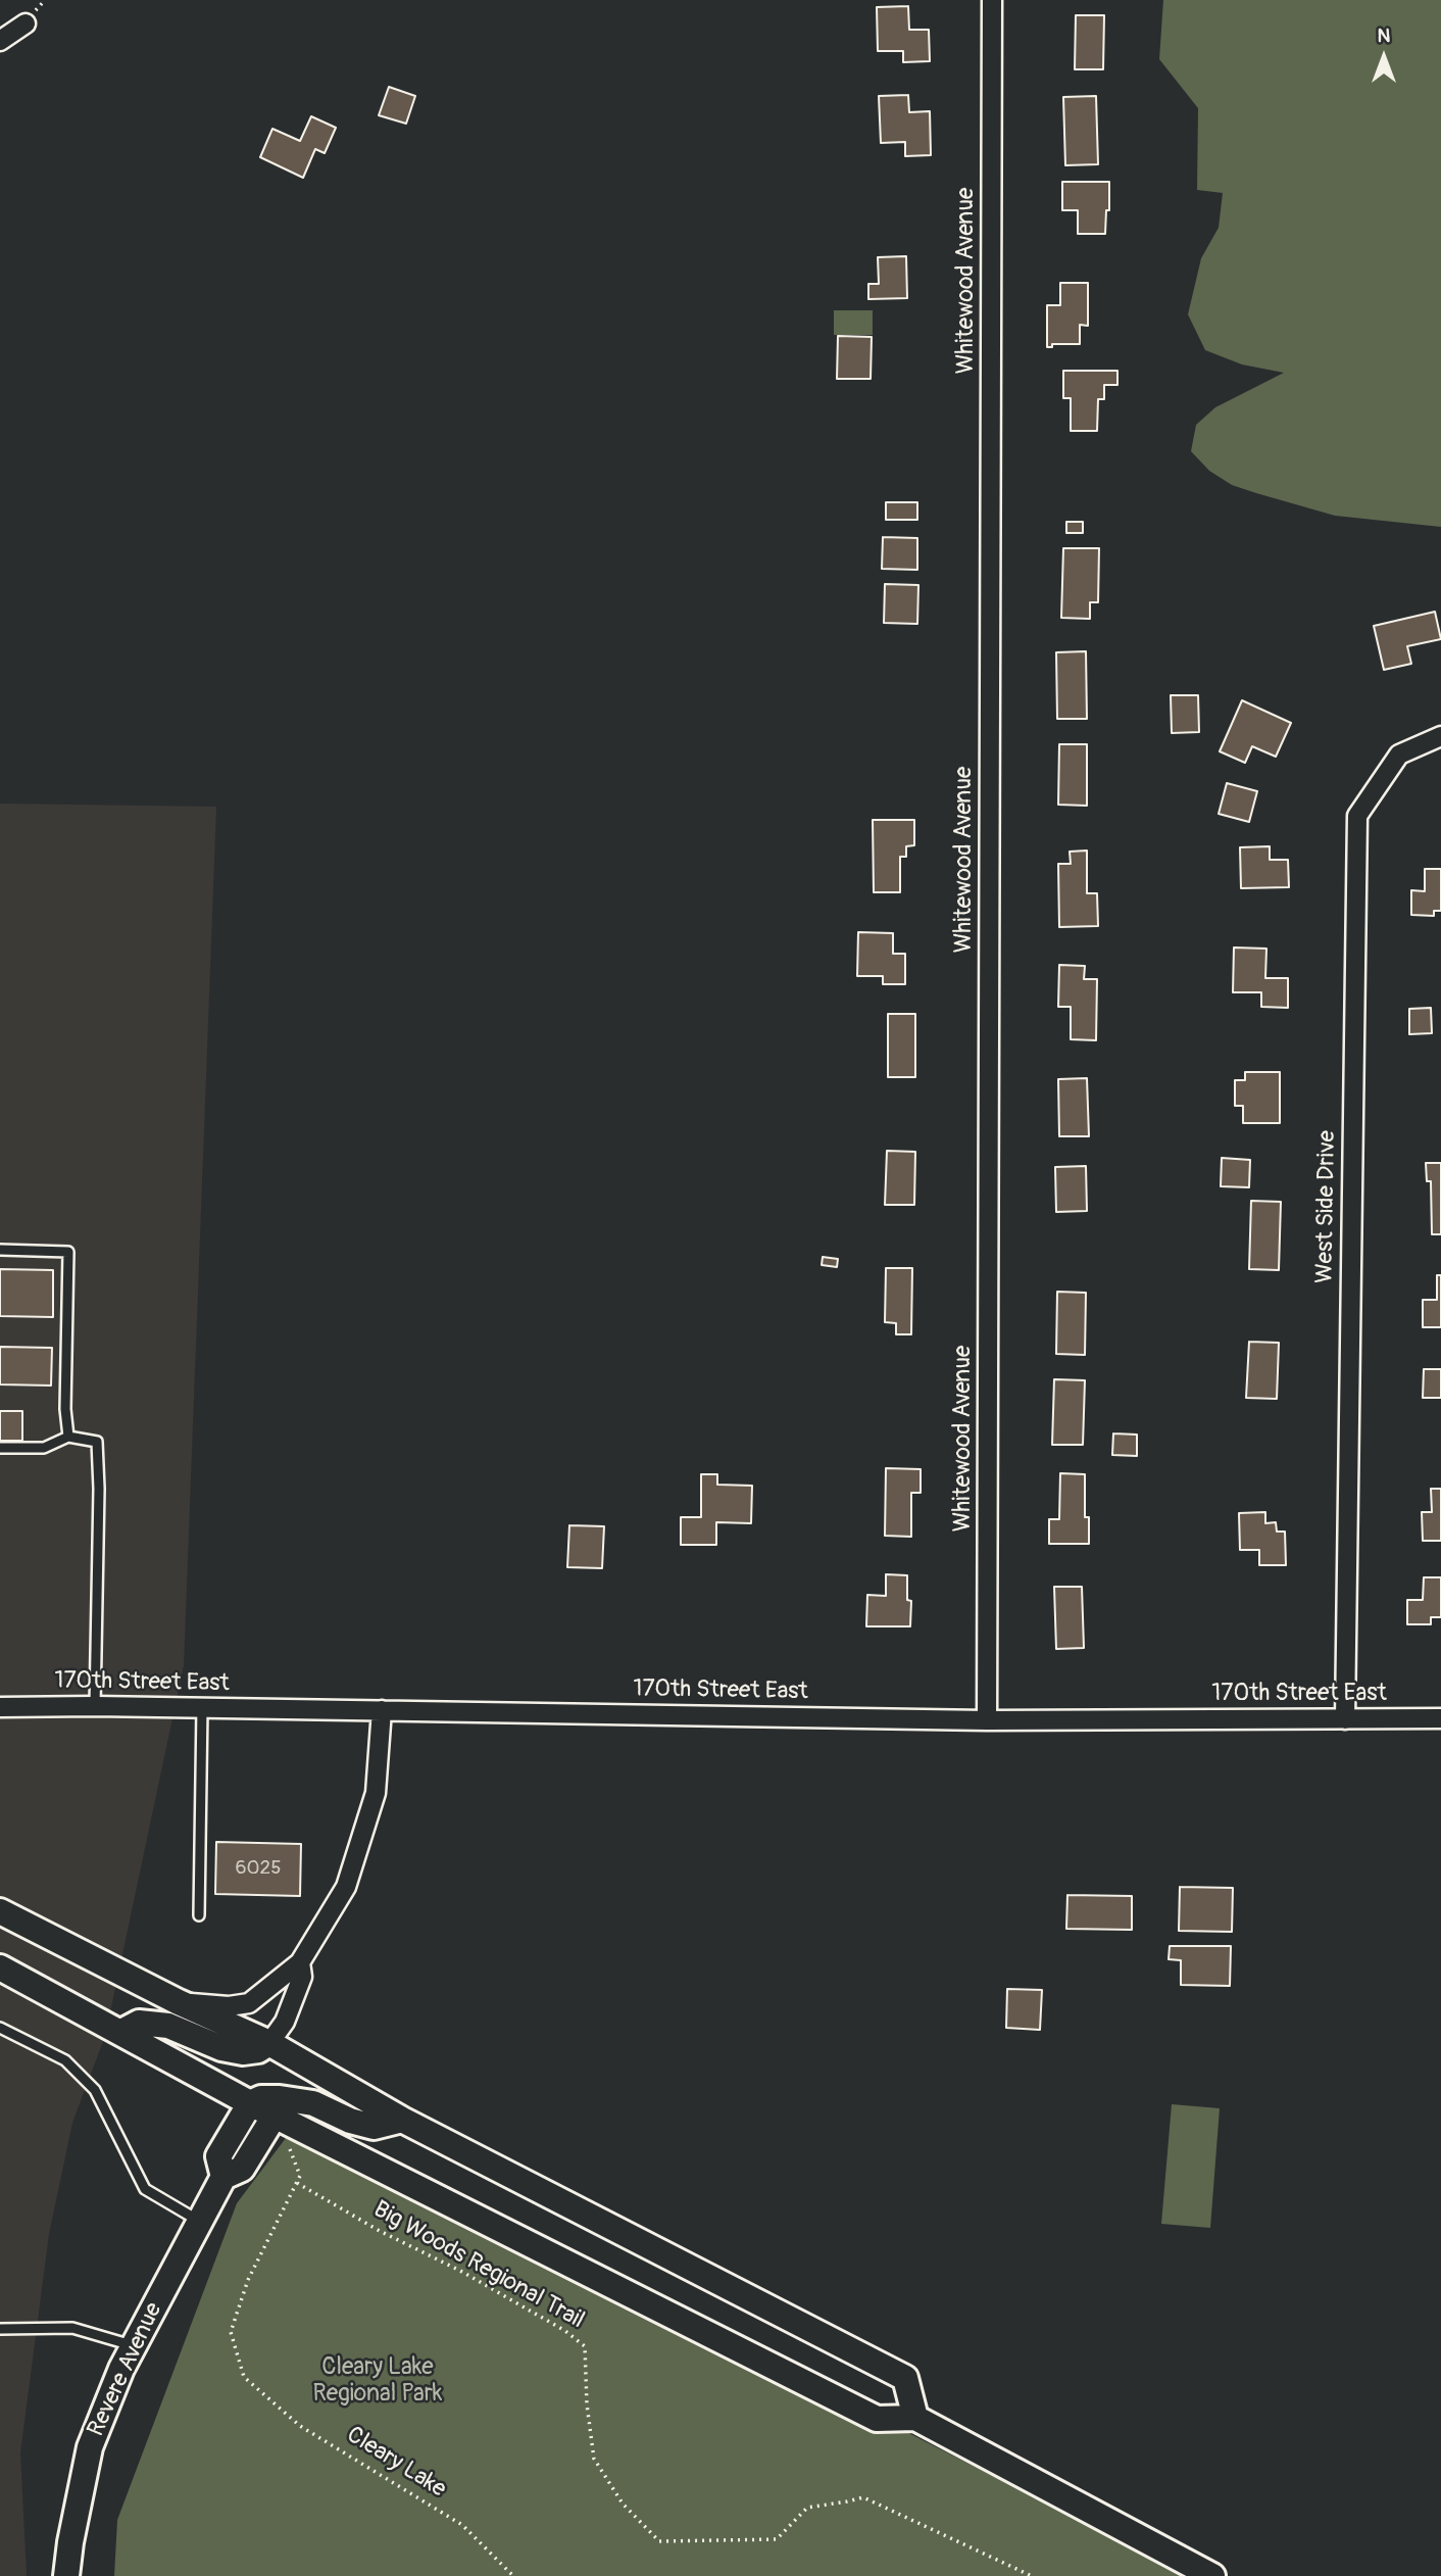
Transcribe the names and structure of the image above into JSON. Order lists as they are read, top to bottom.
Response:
{
  "streets": {
    "main road": ["Revere Avenue"],
    "street": ["Whitewood Avenue", "West Side Drive", "170th Street East"],
    "path": ["Big Woods Regional Trail", "Cleary Lake"]
  },
  "crossings": [
    ["Whitewood Avenue", "170th Street East"],
    ["West Side Drive", "170th Street East"],
    ["Big Woods Regional Trail", "Cleary Lake"]
  ],
  "parks": ["Cleary Lake Regional Park"],
  "house_numbers": ["6025"],
  "north": "top"
}
